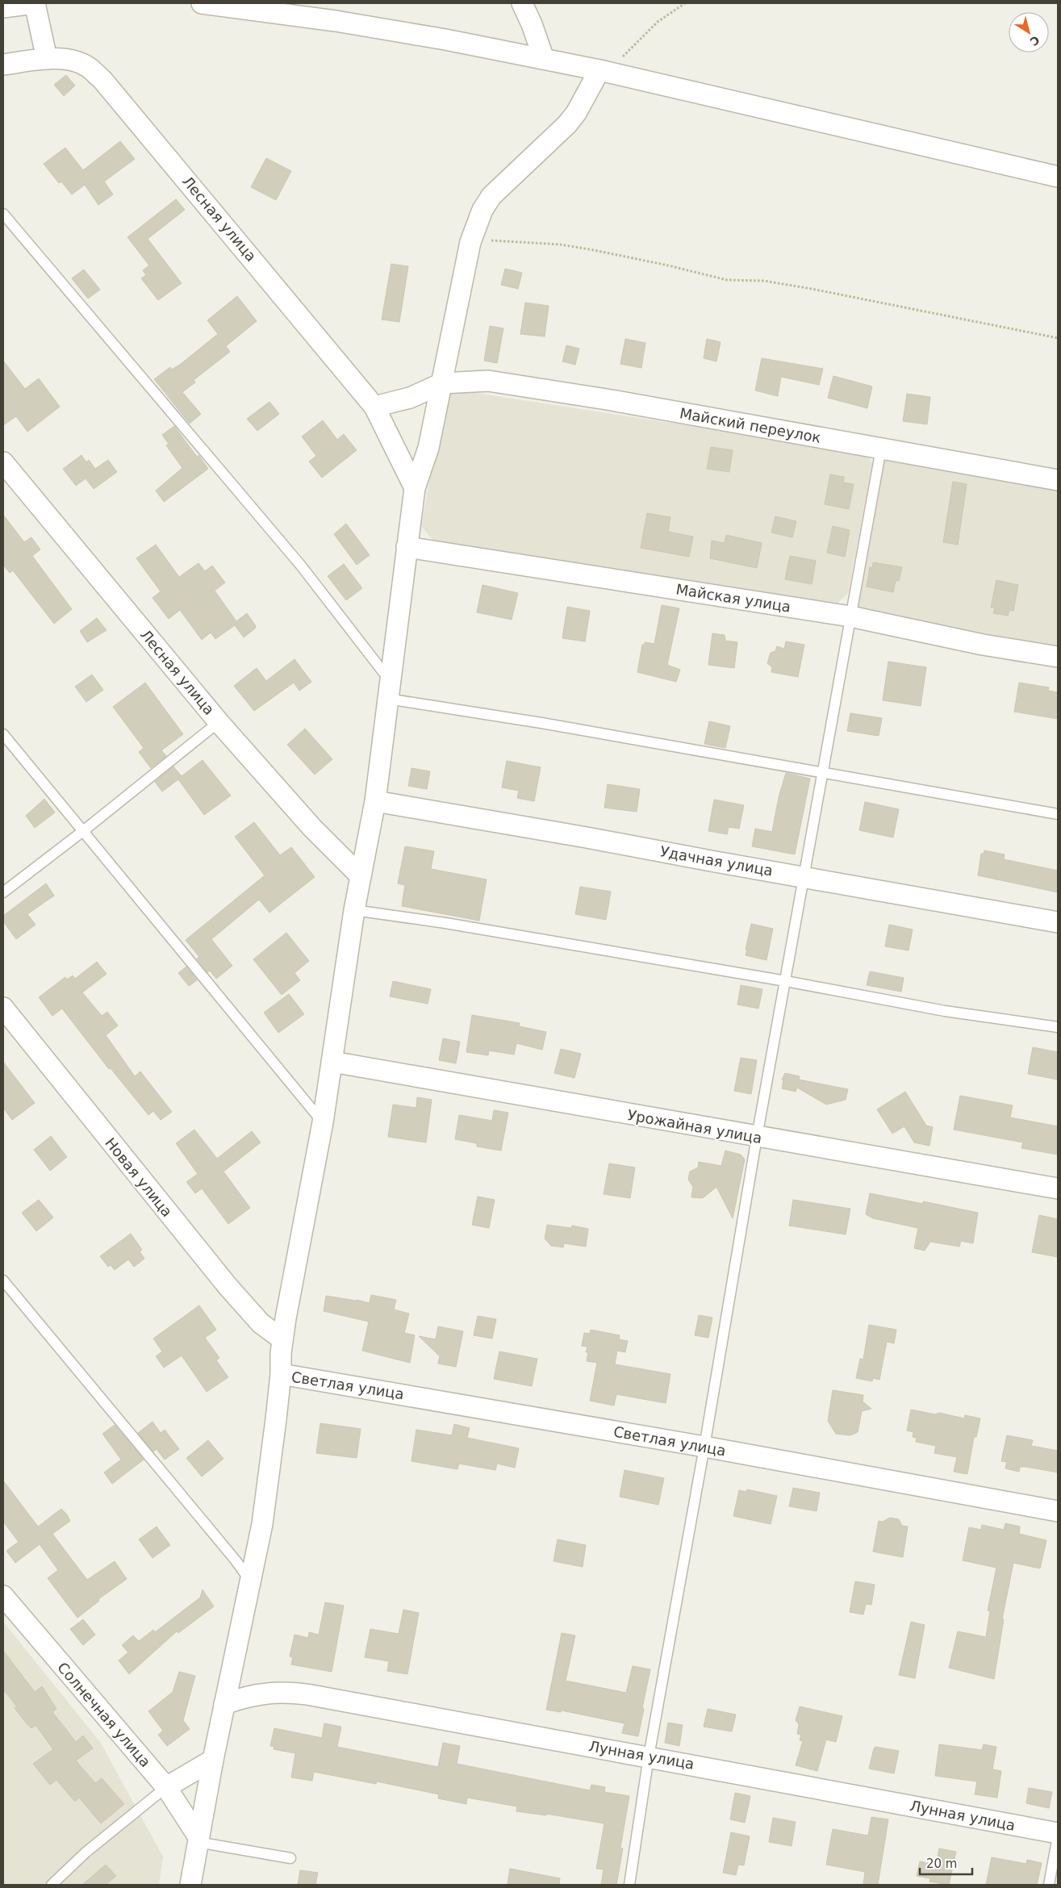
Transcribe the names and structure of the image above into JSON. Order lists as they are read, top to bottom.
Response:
{
  "streets": {
    "street": [
      "Лесная улица",
      "Майский переулок",
      "Майская улица",
      "Удачная улица",
      "Урожайная улица",
      "Новая улица",
      "Светлая улица",
      "Солнечная улица",
      "Лунная улица"
    ]
  },
  "crossings": [
    ["Лесная улица", "Майский переулок"]
  ],
  "scale_bar": "20 m",
  "north": "bottom right"
}
